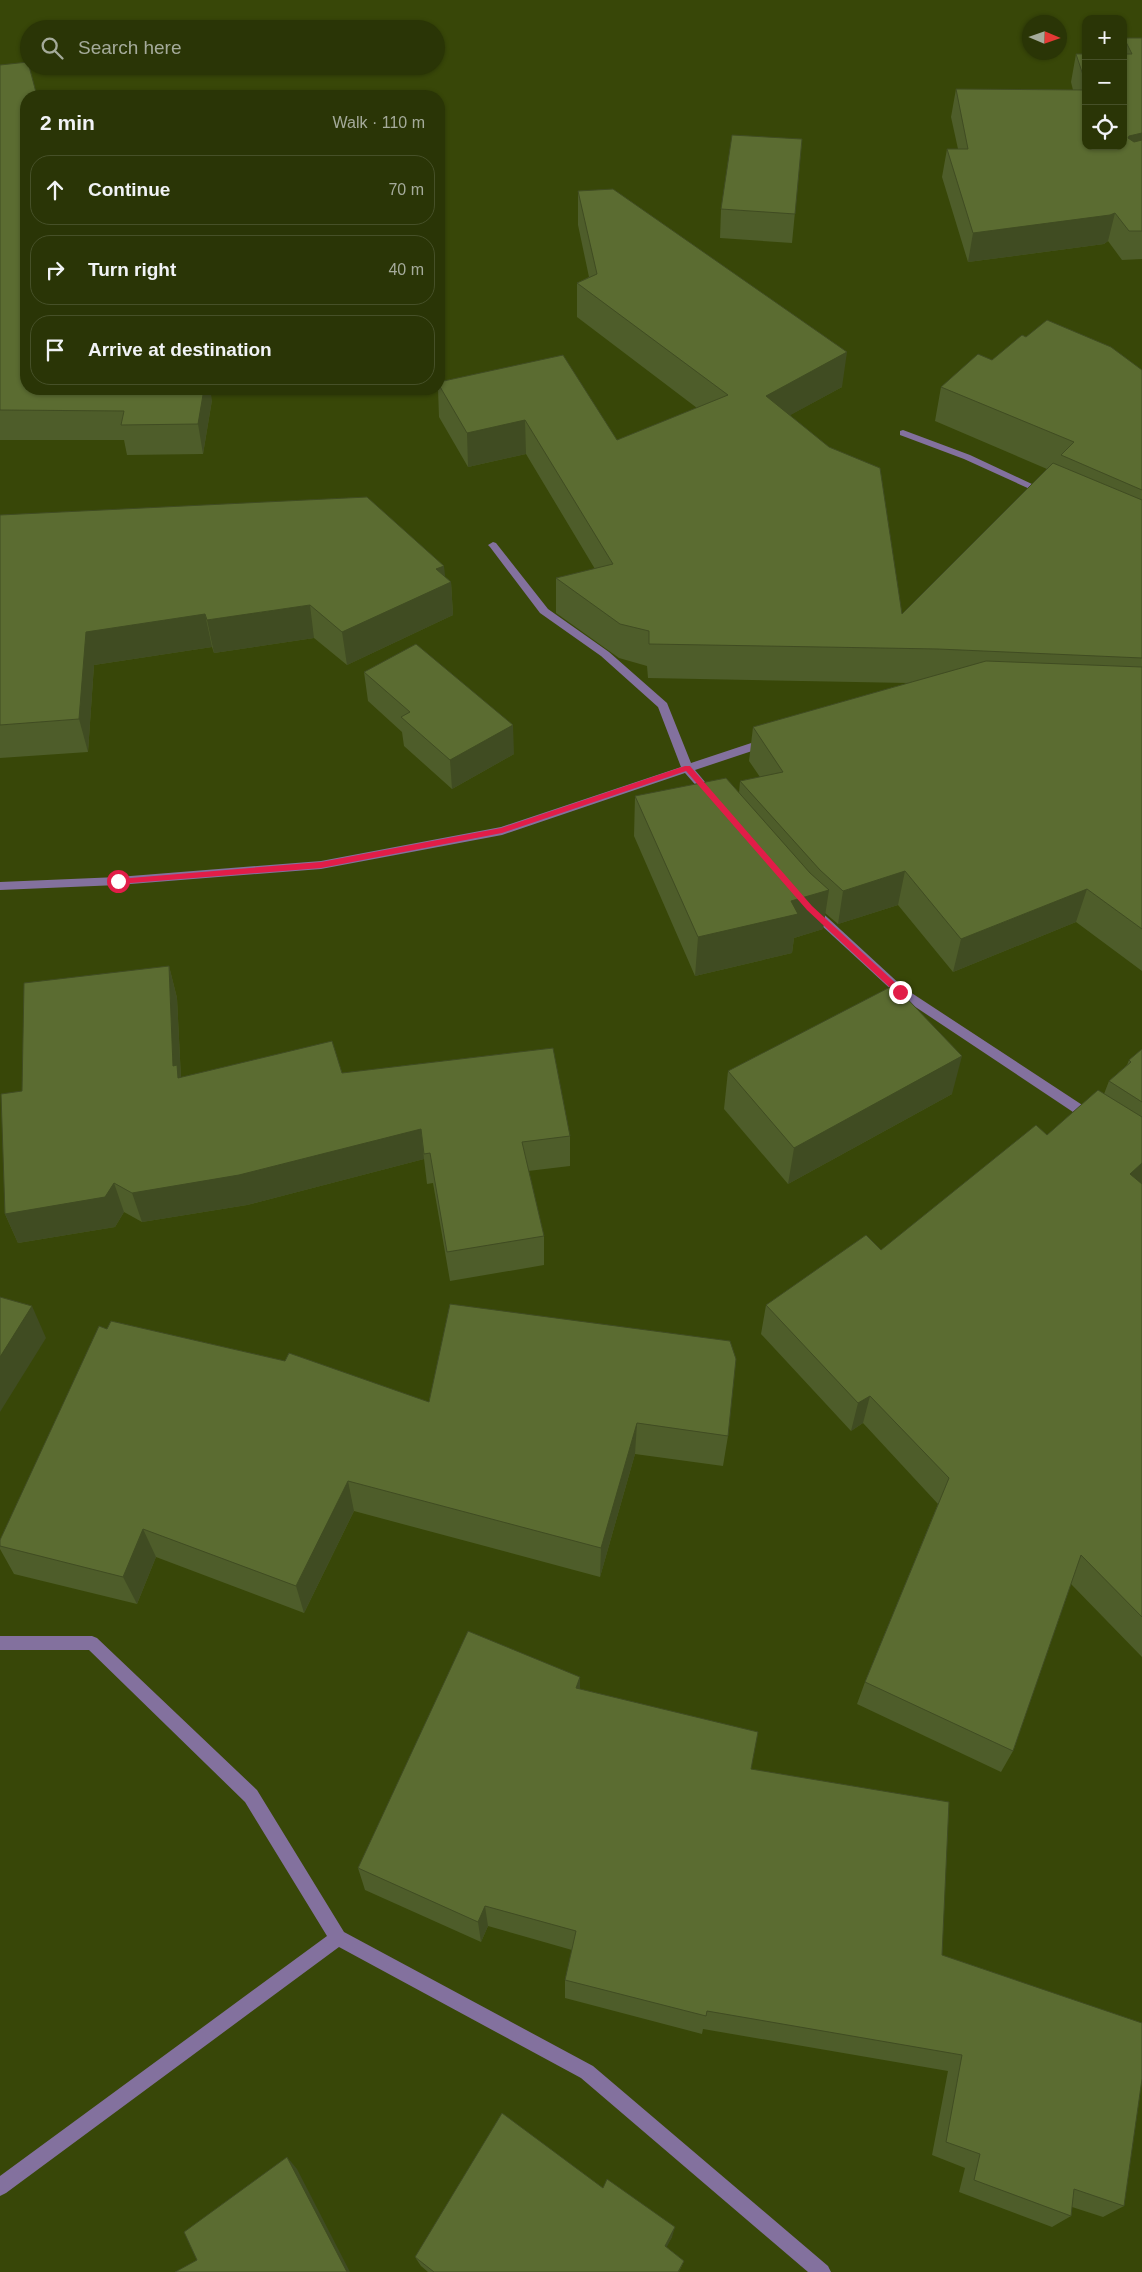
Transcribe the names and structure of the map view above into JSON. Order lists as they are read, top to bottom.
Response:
{
  "north": "right",
  "page": {
    "map_buttons": ["+", "−"],
    "search": "Search here",
    "heading": ["2 min", "Walk · 110 m"],
    "list": [
      ["Continue", "70 m"],
      ["Turn right", "40 m"],
      "Arrive at destination"
    ]
  }
}
